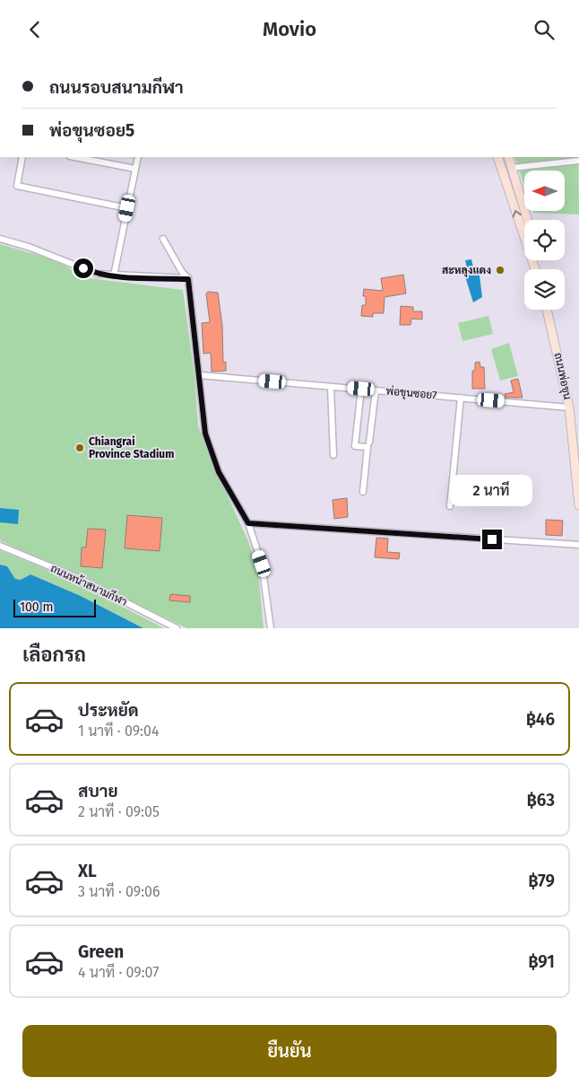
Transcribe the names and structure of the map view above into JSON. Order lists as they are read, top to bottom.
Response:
{
  "streets": {
    "main road": ["ถนนพ่อขุน"],
    "street": ["พ่อขุนซอย7", "ถนนหน้าสนามกีฬา"]
  },
  "crossings": [
    ["ถนนพ่อขุน", "พ่อขุนซอย7"]
  ],
  "places": ["สะหลุงแดง", "Chiangrai Province Stadium"],
  "scale_bar": "100 m",
  "north": "left",
  "page": {
    "header": "Movio",
    "banner": ["ถนนรอบสนามกีฬา", "พ่อขุนซอย5"],
    "bubble": "2 นาที",
    "scale": "100 m",
    "heading": "เลือกรถ",
    "list": [
      {
        "name": "ประหยัด",
        "note": "1 นาที · 09:04",
        "value": "฿46"
      },
      {
        "name": "สบาย",
        "note": "2 นาที · 09:05",
        "value": "฿63"
      },
      {
        "name": "XL",
        "note": "3 นาที · 09:06",
        "value": "฿79"
      },
      {
        "name": "Green",
        "note": "4 นาที · 09:07",
        "value": "฿91"
      }
    ],
    "buttons": "ยืนยัน"
  }
}
